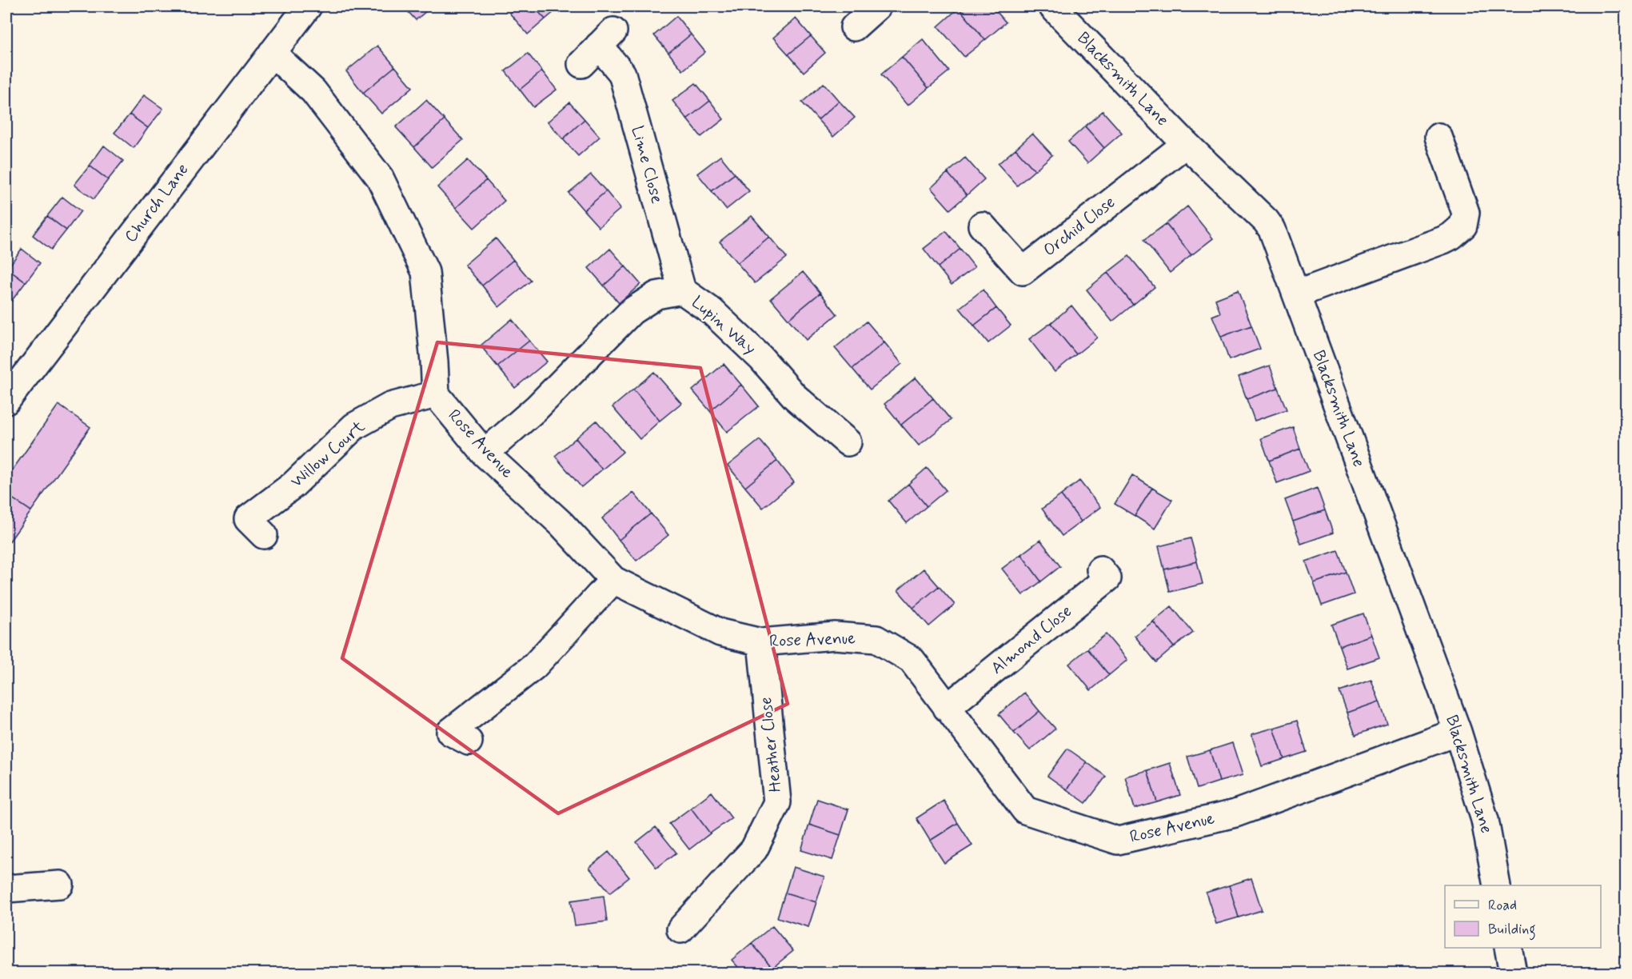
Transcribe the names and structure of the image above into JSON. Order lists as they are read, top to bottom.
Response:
{
  "streets": {
    "street": [
      "Blacksmith Lane",
      "Lime Close",
      "Church Lane",
      "Orchid Close",
      "Lupin Way",
      "Rose Avenue",
      "Willow Court",
      "Almond Close",
      "Heather Close"
    ]
  },
  "crossings": [
    ["Blacksmith Lane", "Orchid Close"],
    ["Blacksmith Lane", "Rose Avenue"],
    ["Lime Close", "Lupin Way"],
    ["Church Lane", "Rose Avenue"],
    ["Lupin Way", "Rose Avenue"],
    ["Rose Avenue", "Willow Court"],
    ["Rose Avenue", "Almond Close"],
    ["Rose Avenue", "Heather Close"]
  ],
  "legend": ["Road", "Building"]
}
